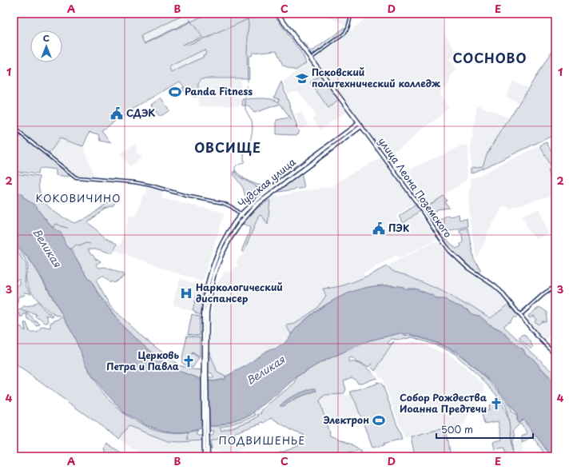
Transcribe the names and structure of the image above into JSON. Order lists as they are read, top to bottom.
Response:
{
  "streets": {
    "highway": ["Чудская улица", "улица Леона Поземского"]
  },
  "crossings": [
    ["Чудская улица", "улица Леона Поземского"]
  ],
  "districts": [
    "СОСНОВО",
    "ОВСИЩЕ",
    "КОКОВИЧИНО",
    "ПОДВИШЕНЬЕ"
  ],
  "water": ["Великая"],
  "places": {
    "school or university": ["Псковский политехнический колледж"],
    "sports": ["Panda Fitness", "Электрон"],
    "public building": ["СДЭК", "ПЭК"],
    "hospital": ["Наркологический диспансер"],
    "church": ["Церковь Петра и Павла", "Собор Рождества Иоанна Предтечи"]
  },
  "scale_bar": "500 m",
  "north": "top",
  "grid": {
    "columns": [
      "A",
      "B",
      "C",
      "D",
      "E"
    ],
    "rows": [
      "1",
      "2",
      "3",
      "4"
    ]
  }
}
